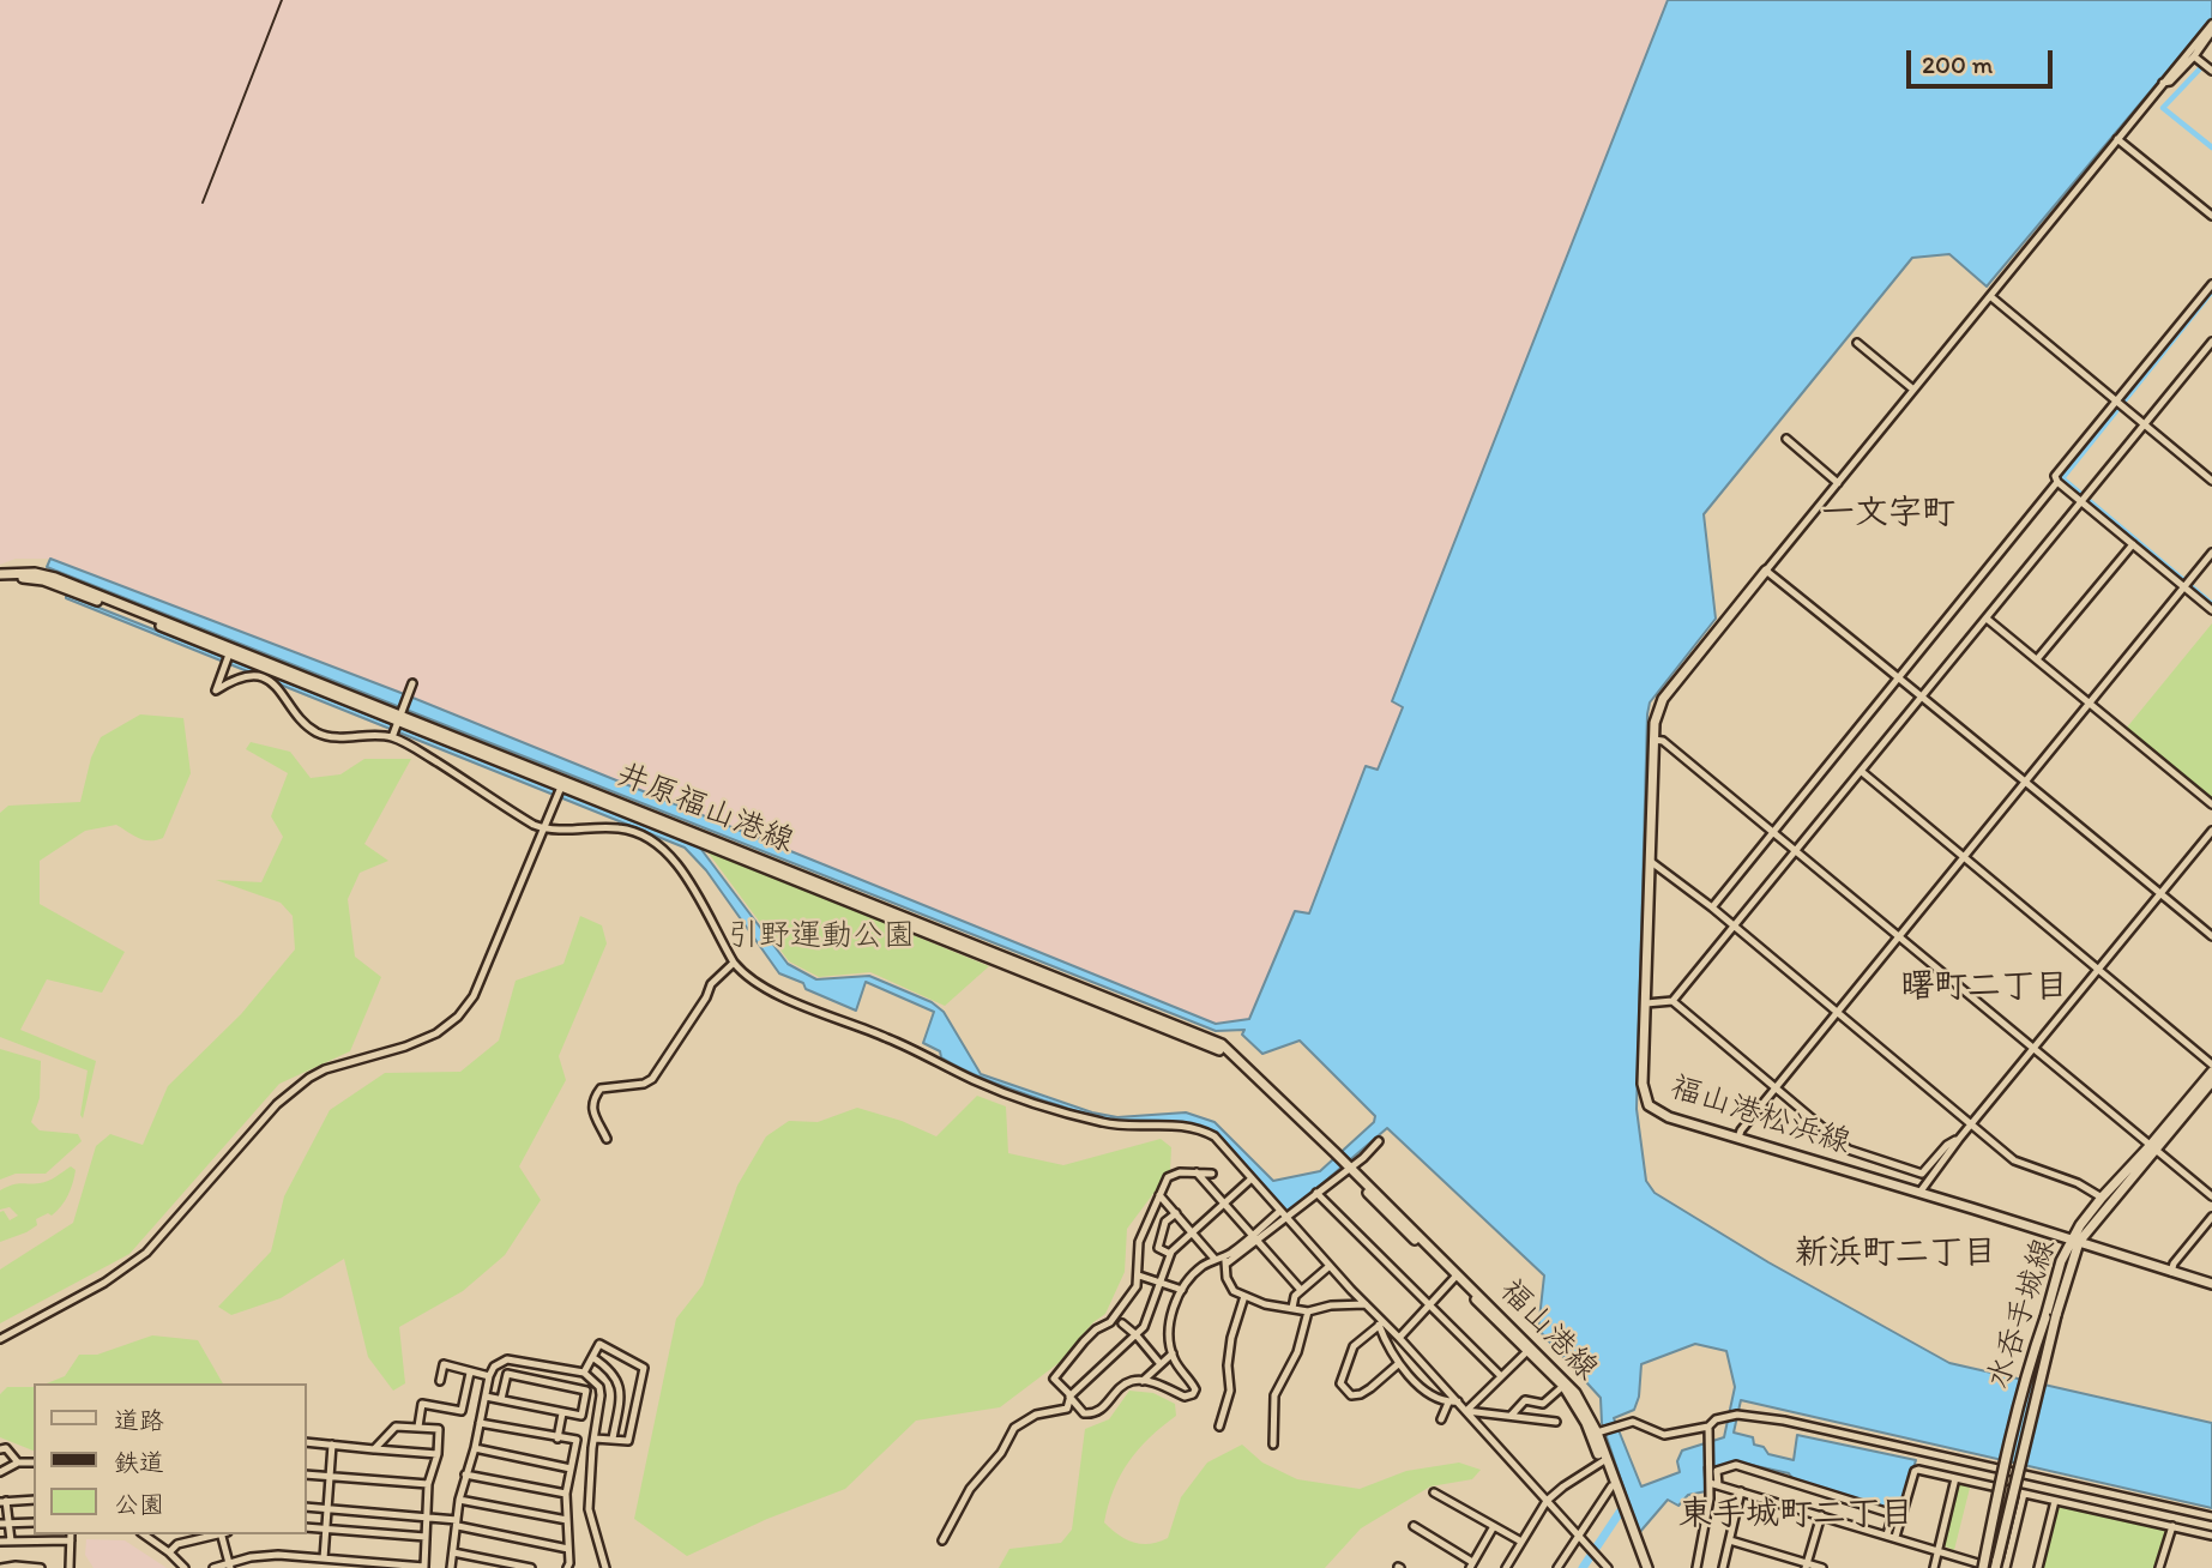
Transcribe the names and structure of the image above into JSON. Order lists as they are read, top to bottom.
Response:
{
  "streets": {
    "main road": [
      "井原福山港線",
      "福山港松浜線",
      "水呑手城線",
      "福山港線"
    ]
  },
  "crossings": [
    ["井原福山港線", "福山港線"],
    ["福山港松浜線", "水呑手城線"]
  ],
  "districts": [
    "一文字町",
    "曙町二丁目",
    "新浜町二丁目",
    "東手城町二丁目"
  ],
  "parks": ["引野運動公園"],
  "legend": ["道路", "鉄道", "公園"],
  "scale_bar": "200 m"
}
